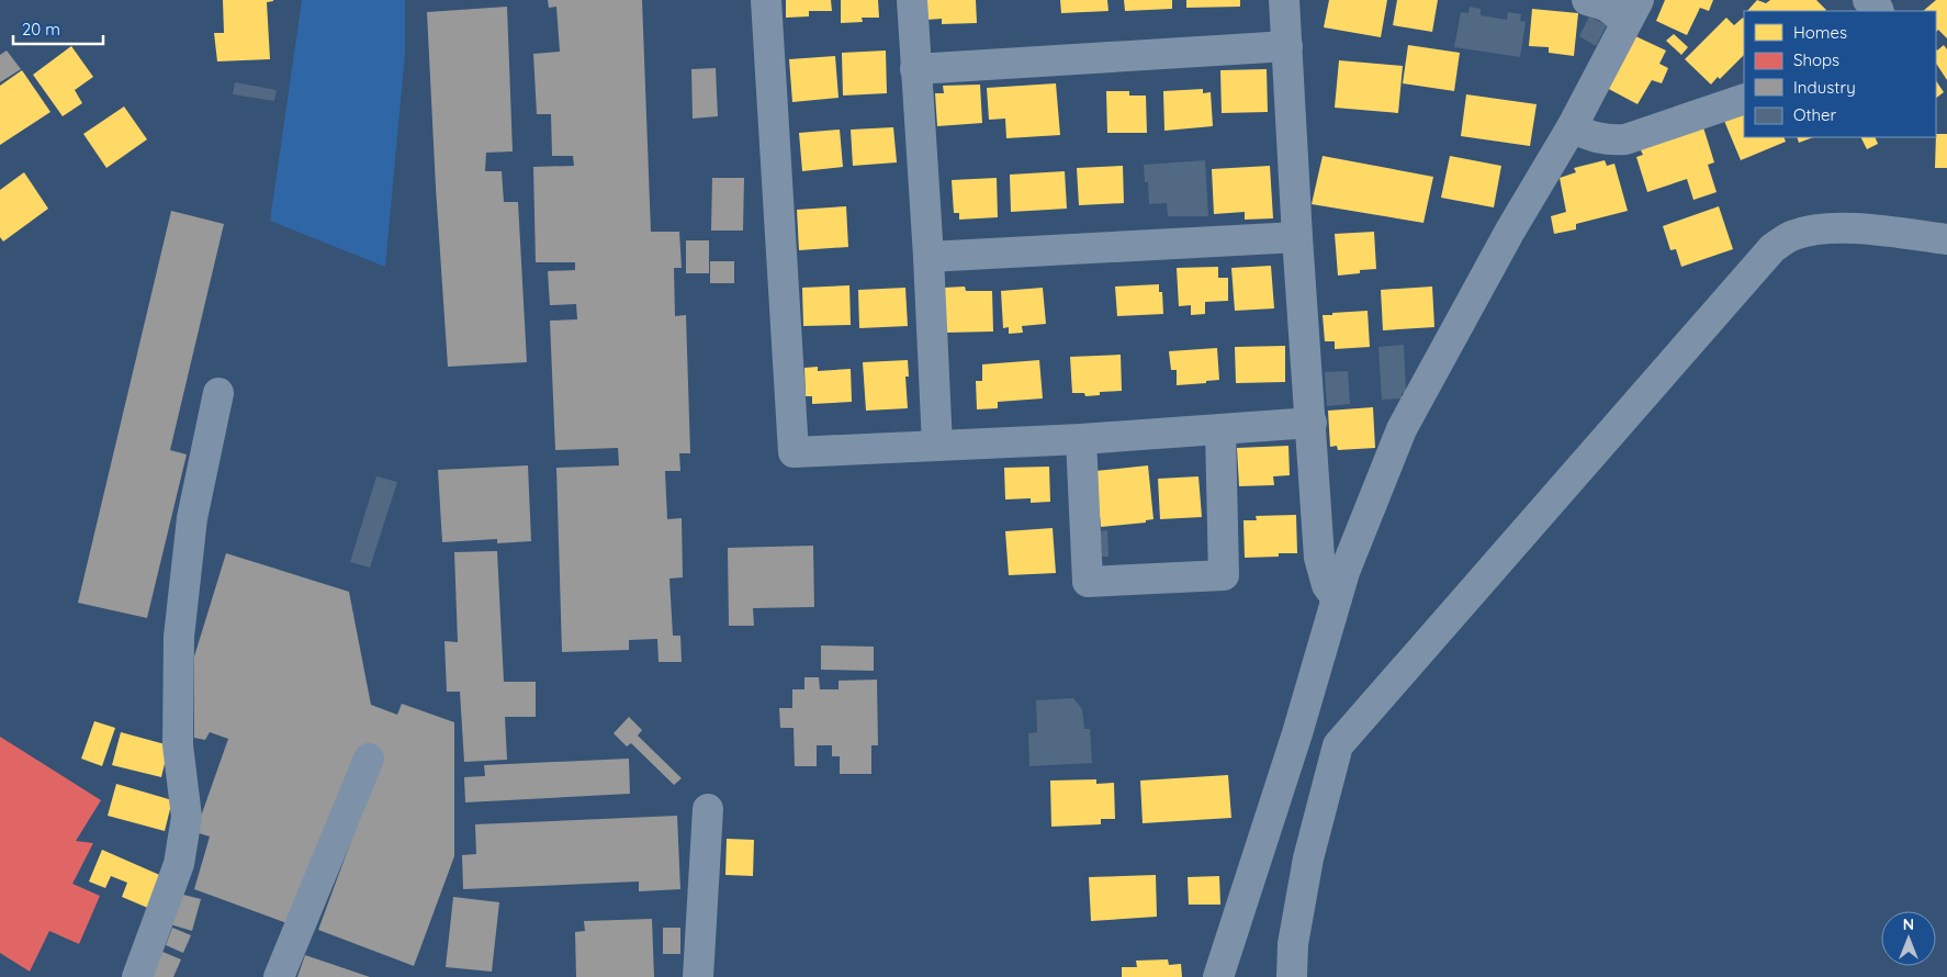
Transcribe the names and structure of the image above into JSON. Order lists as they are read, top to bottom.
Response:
{
  "legend": [
    "Homes",
    "Shops",
    "Industry",
    "Other"
  ],
  "scale_bar": "20 m",
  "north": "top"
}
